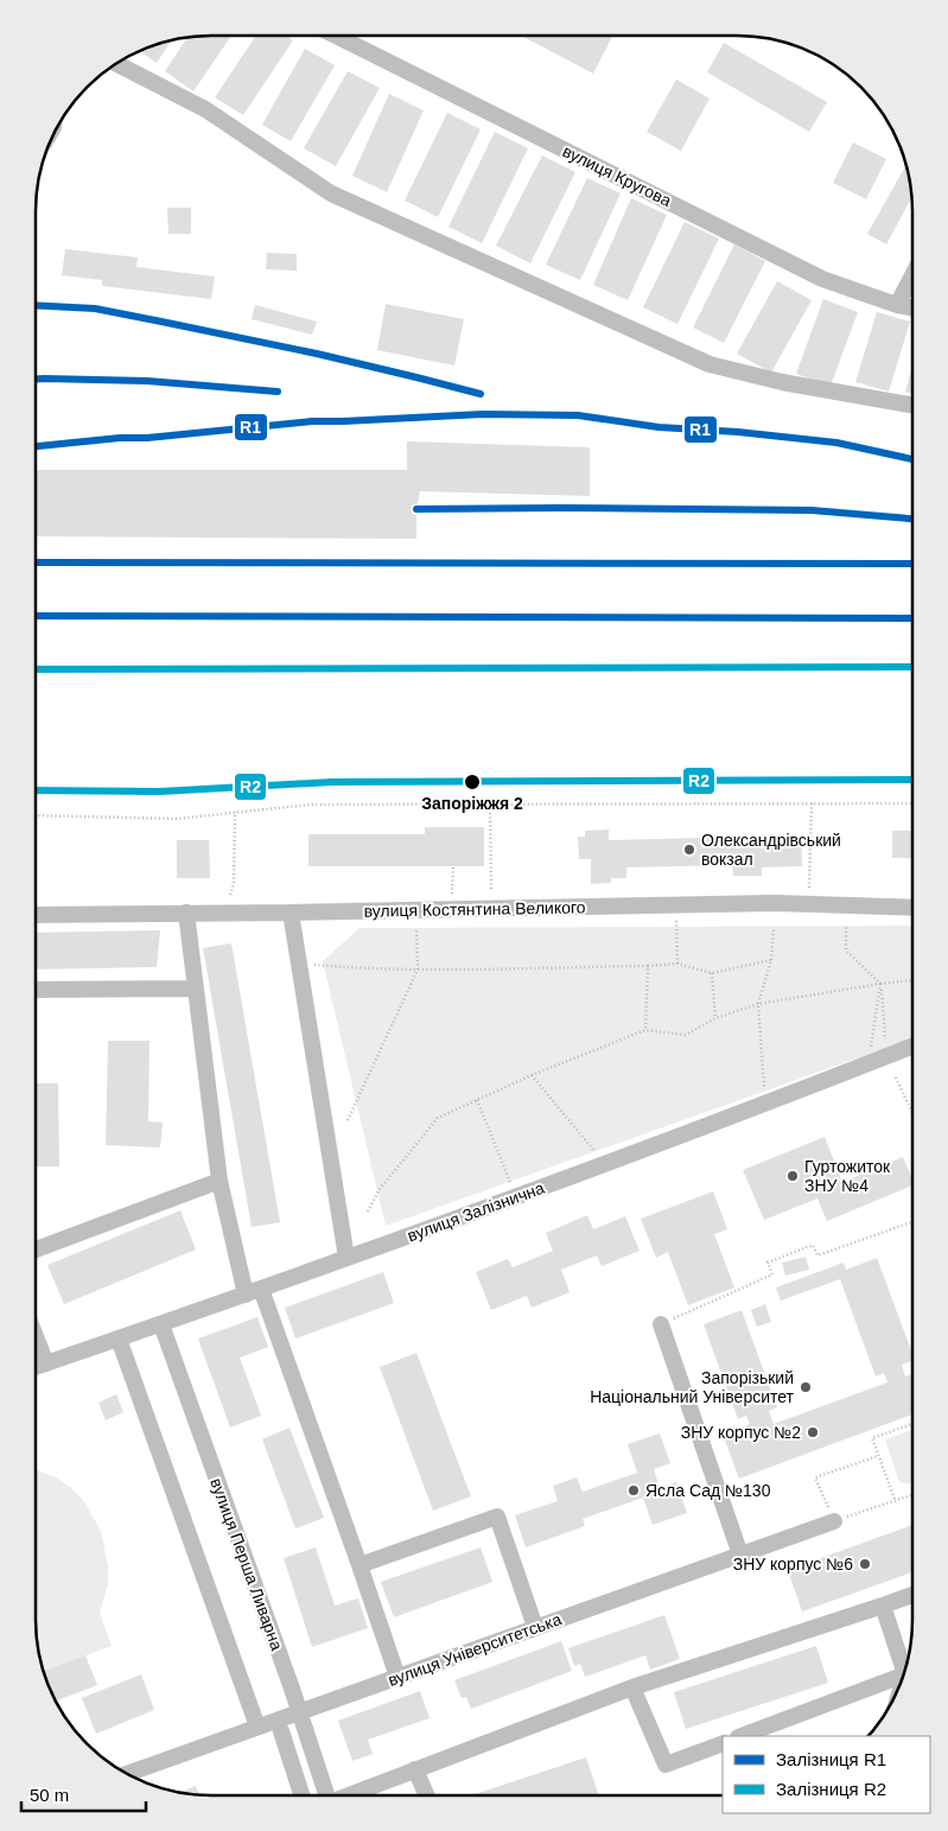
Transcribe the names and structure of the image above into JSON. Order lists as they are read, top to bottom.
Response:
{
  "streets": {
    "street": [
      "вулиця Кругова",
      "вулиця Костянтина Великого",
      "вулиця Залізнична",
      "вулиця Перша Ливарна",
      "вулиця Університетська"
    ]
  },
  "crossings": [
    ["вулиця Залізнична", "вулиця Перша Ливарна"],
    ["вулиця Перша Ливарна", "вулиця Університетська"]
  ],
  "places": [
    "Запоріжжя 2",
    "Олександрівський вокзал",
    "Гуртожиток ЗНУ №4",
    "Запорізький Національний Університет",
    "ЗНУ корпус №2",
    "Ясла Сад №130",
    "ЗНУ корпус №6"
  ],
  "lines": ["rail line R1", "rail line R2"],
  "legend": ["Залізниця R1", "Залізниця R2"],
  "scale_bar": "50 m"
}
